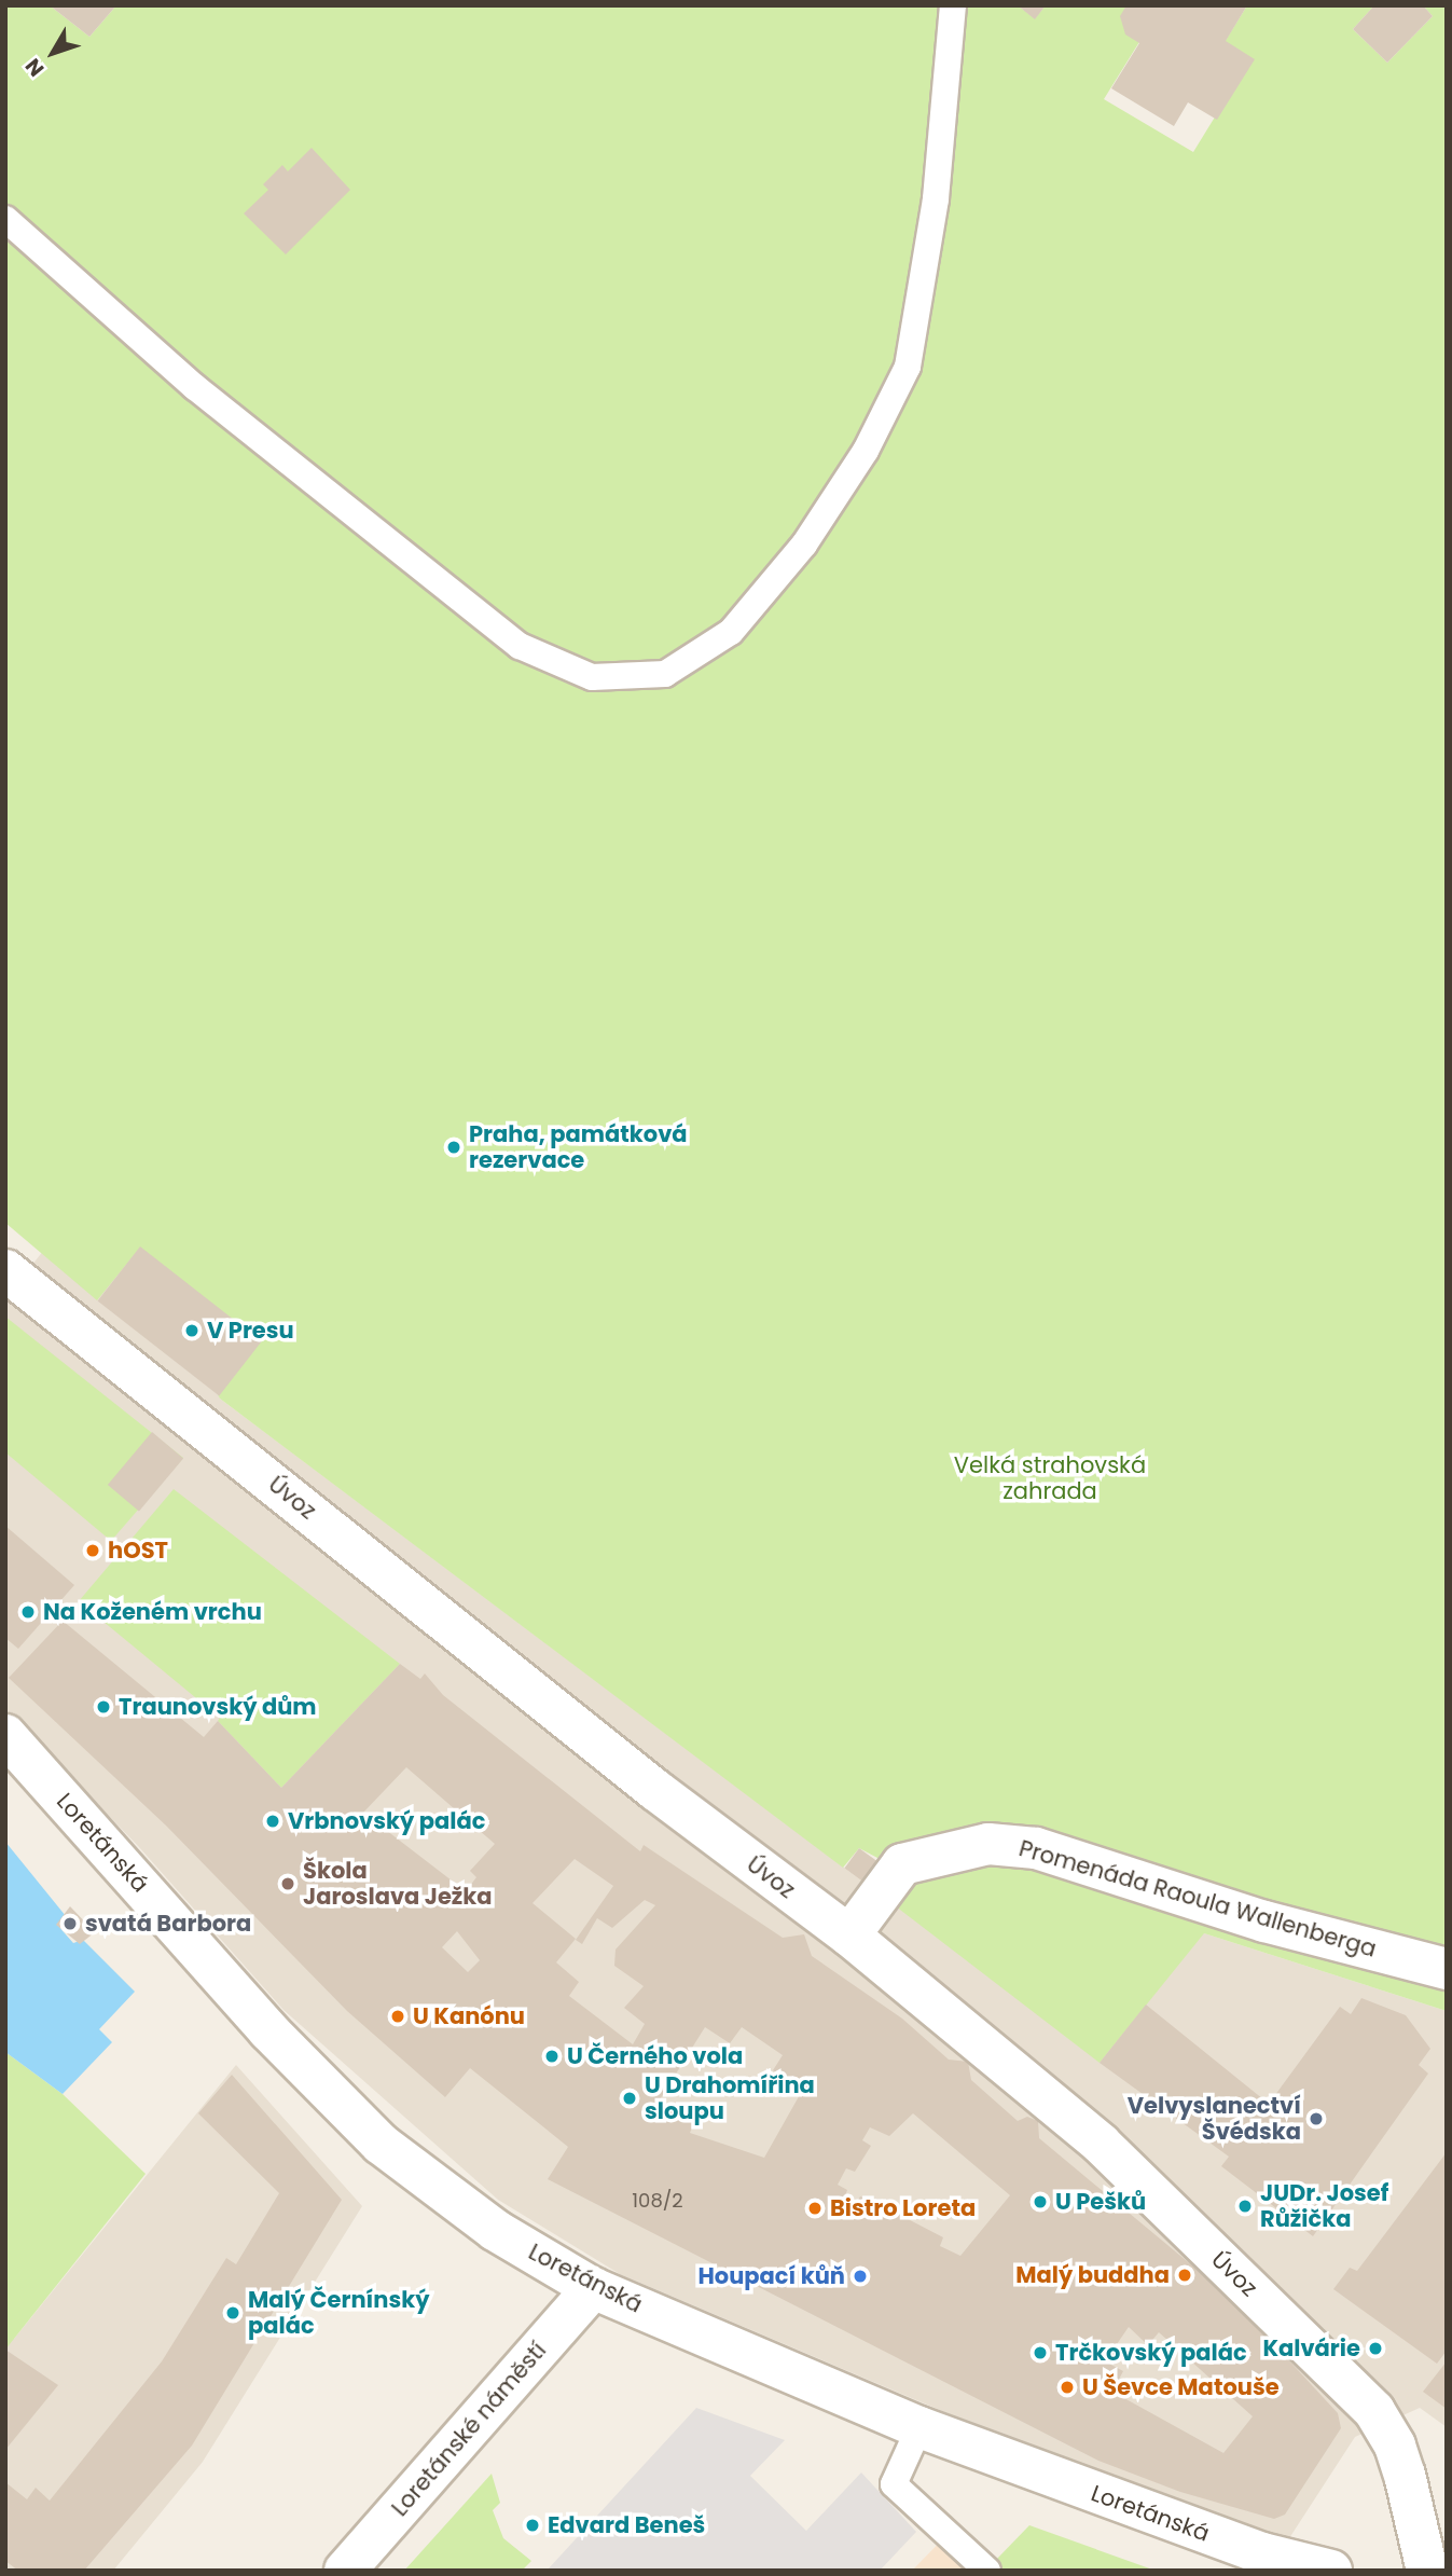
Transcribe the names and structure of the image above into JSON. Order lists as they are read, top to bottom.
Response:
{
  "streets": {
    "street": [
      "Úvoz",
      "Loretánská",
      "Promenáda Raoula Wallenberga",
      "Loretánské náměstí"
    ]
  },
  "crossings": [
    ["Úvoz", "Promenáda Raoula Wallenberga"],
    ["Loretánská", "Loretánské náměstí"]
  ],
  "parks": ["Velká strahovská zahrada"],
  "places": [
    "Praha, památková rezervace",
    "V Presu",
    "hOST",
    "Na Koženém vrchu",
    "Traunovský dům",
    "Vrbnovský palác",
    "Škola Jaroslava Ježka",
    "svatá Barbora",
    "U Kanónu",
    "U Černého vola",
    "U Drahomířina sloupu",
    "Velvyslanectví Švédska",
    "U Pešků",
    "JUDr. Josef Růžička",
    "Bistro Loreta",
    "Malý buddha",
    "Houpací kůň",
    "Malý Černínský palác",
    "Kalvárie",
    "Trčkovský palác",
    "U Ševce Matouše",
    "Edvard Beneš"
  ],
  "house_numbers": ["108/2"],
  "north": "bottom left"
}
